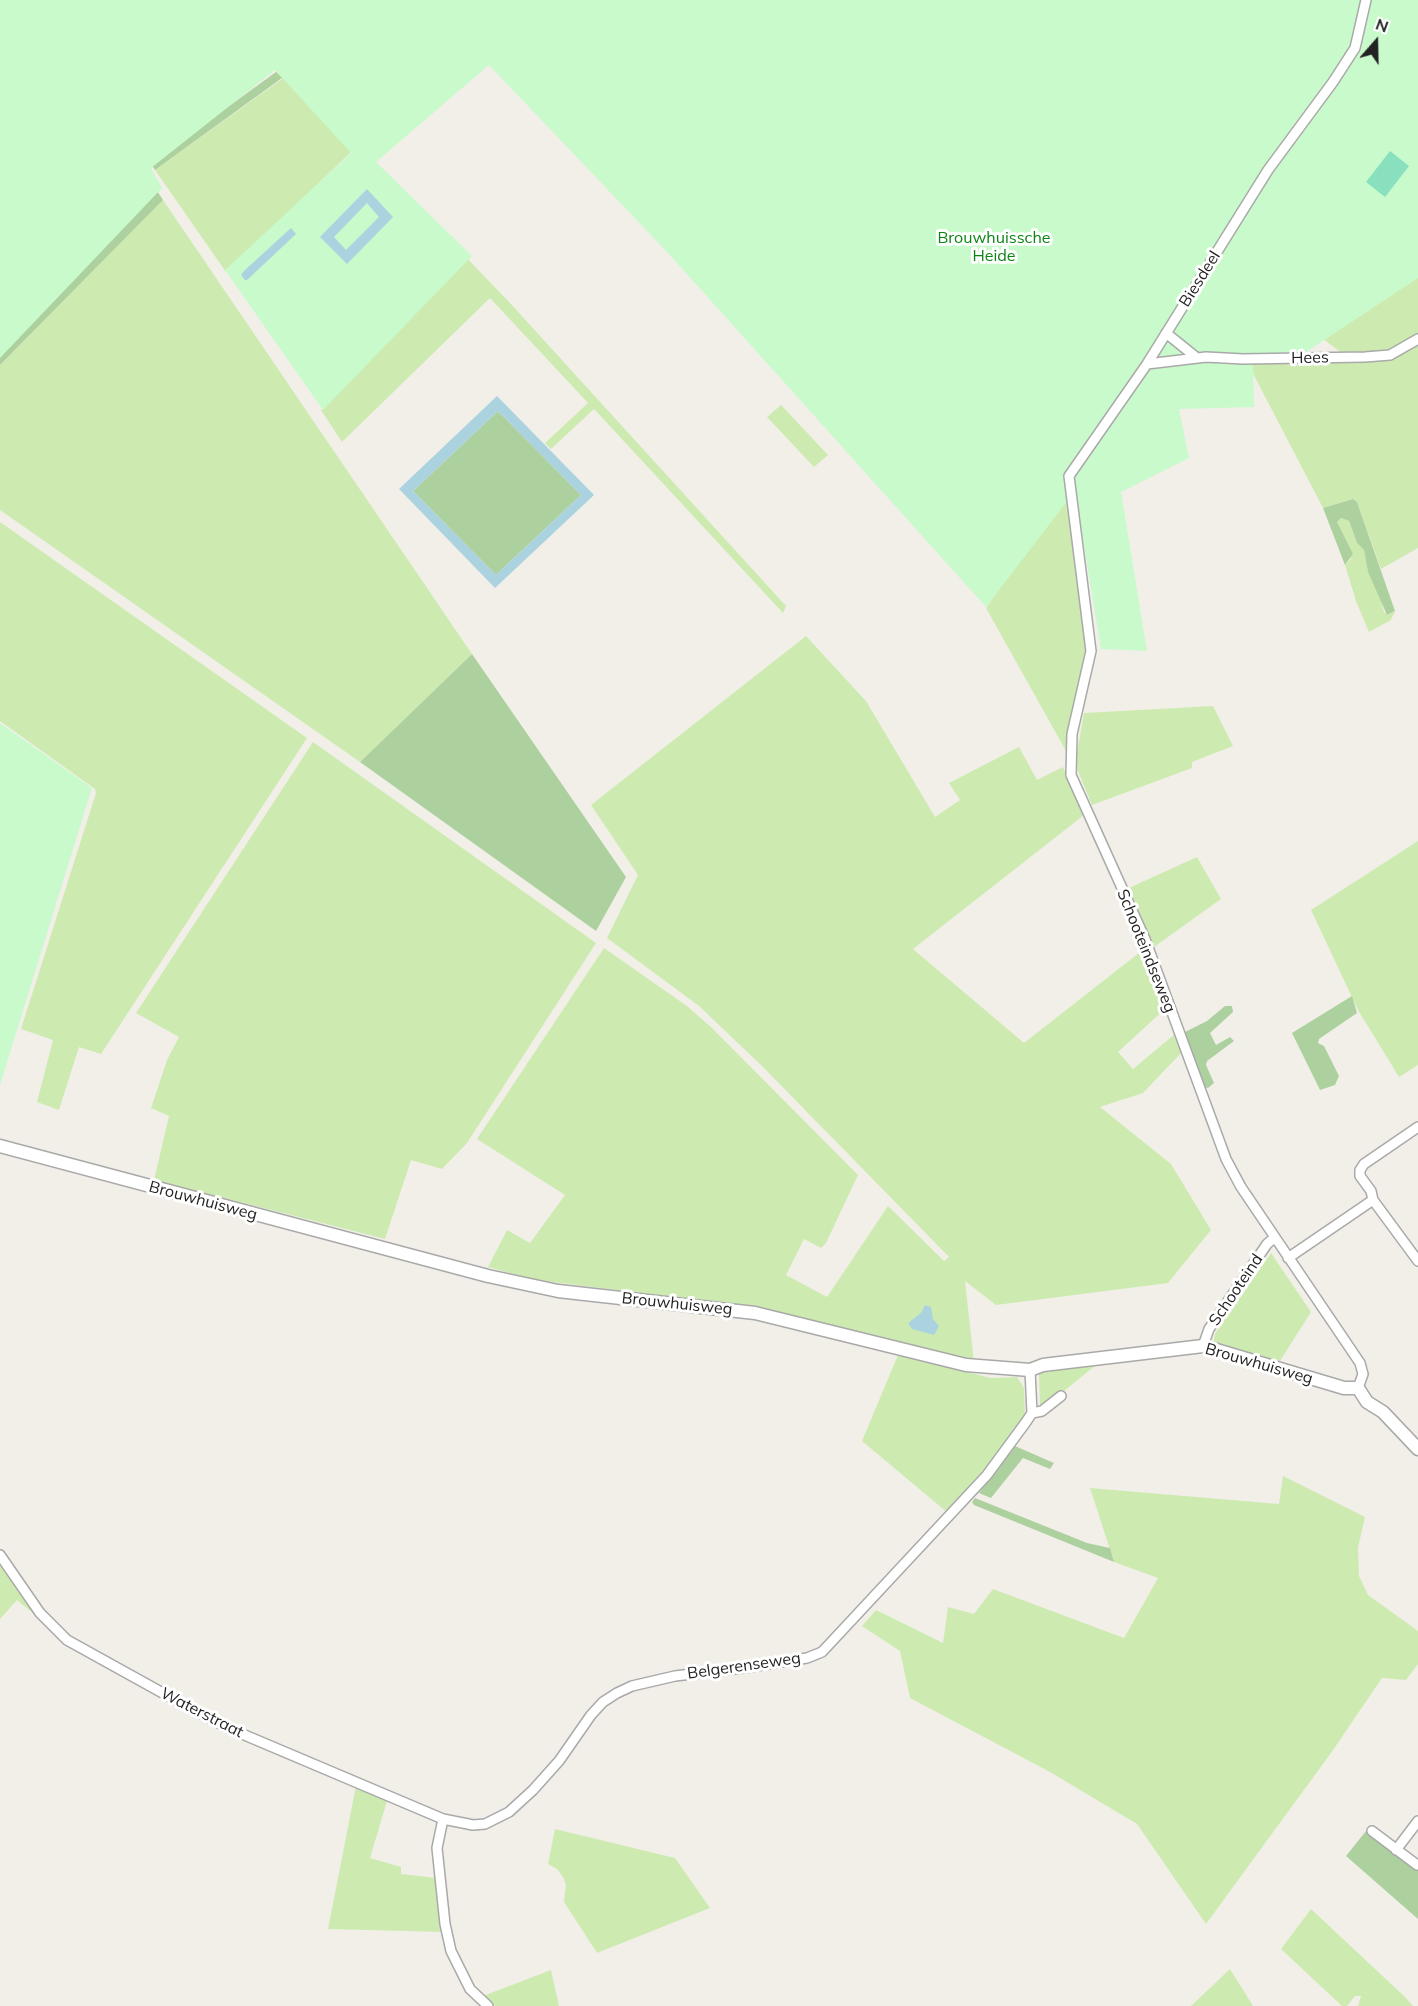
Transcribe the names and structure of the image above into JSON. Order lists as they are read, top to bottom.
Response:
{
  "streets": {
    "street": [
      "Biesdeel",
      "Hees",
      "Schooteindseweg",
      "Brouwhuisweg",
      "Schooteind",
      "Belgerenseweg",
      "Waterstraat"
    ]
  },
  "crossings": [
    ["Biesdeel", "Hees"],
    ["Biesdeel", "Schooteindseweg"],
    ["Schooteindseweg", "Brouwhuisweg"],
    ["Schooteindseweg", "Schooteind"],
    ["Brouwhuisweg", "Schooteind"],
    ["Belgerenseweg", "Waterstraat"]
  ],
  "parks": ["Brouwhuissche Heide"],
  "north": "top"
}
